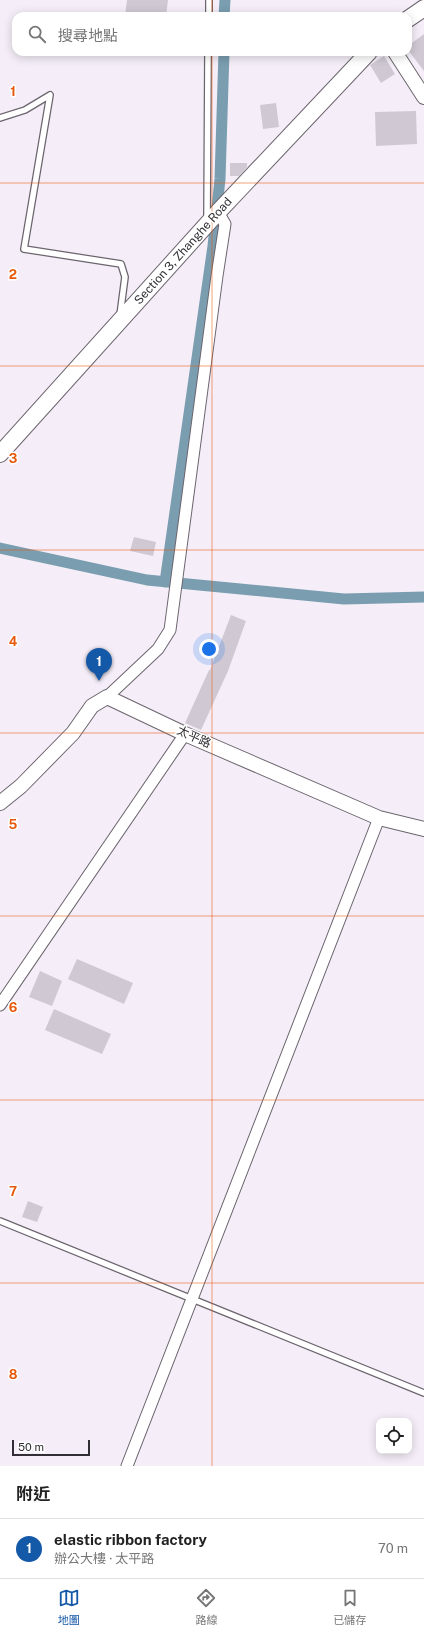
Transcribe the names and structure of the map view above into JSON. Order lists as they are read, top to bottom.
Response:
{
  "streets": {
    "main road": ["Section 3, Zhanghe Road"],
    "street": ["太平路"]
  },
  "scale_bar": "50 m",
  "page": {
    "search": "搜尋地點",
    "pins": "1",
    "scale": "50 m",
    "heading": "附近",
    "list": [
      {
        "mark": "1",
        "name": "elastic ribbon factory",
        "note": "辦公大樓 · 太平路",
        "value": "70 m"
      }
    ],
    "nav": ["地圖", "路線", "已儲存"]
  },
  "grid": {
    "rows": [
      "1",
      "2",
      "3",
      "4",
      "5",
      "6",
      "7",
      "8"
    ]
  }
}
